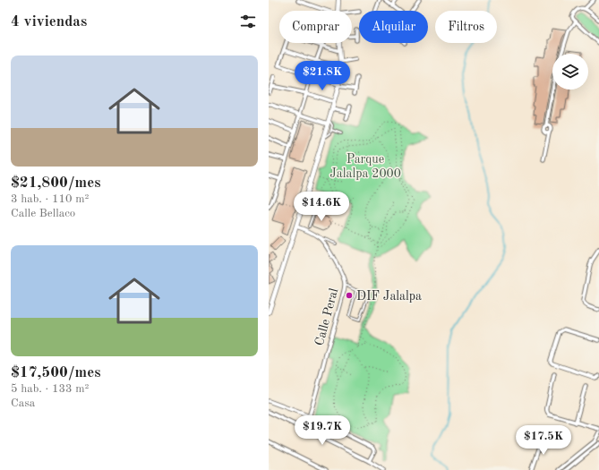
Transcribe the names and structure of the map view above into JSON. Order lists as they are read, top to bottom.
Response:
{
  "streets": {
    "street": ["Calle Peral"]
  },
  "parks": ["Parque Jalalpa 2000"],
  "places": ["DIF Jalalpa"],
  "page": {
    "heading": "4 viviendas",
    "chip": ["Comprar", "Alquilar", "Filtros"],
    "list": [
      {
        "name": "$21,800/mes",
        "note": "3 hab. · 110 m² · Calle Bellaco"
      },
      {
        "name": "$17,500/mes",
        "note": "5 hab. · 133 m² · Casa"
      }
    ],
    "price": [
      "$21.8K",
      "$14.6K",
      "$19.7K",
      "$17.5K"
    ]
  }
}
